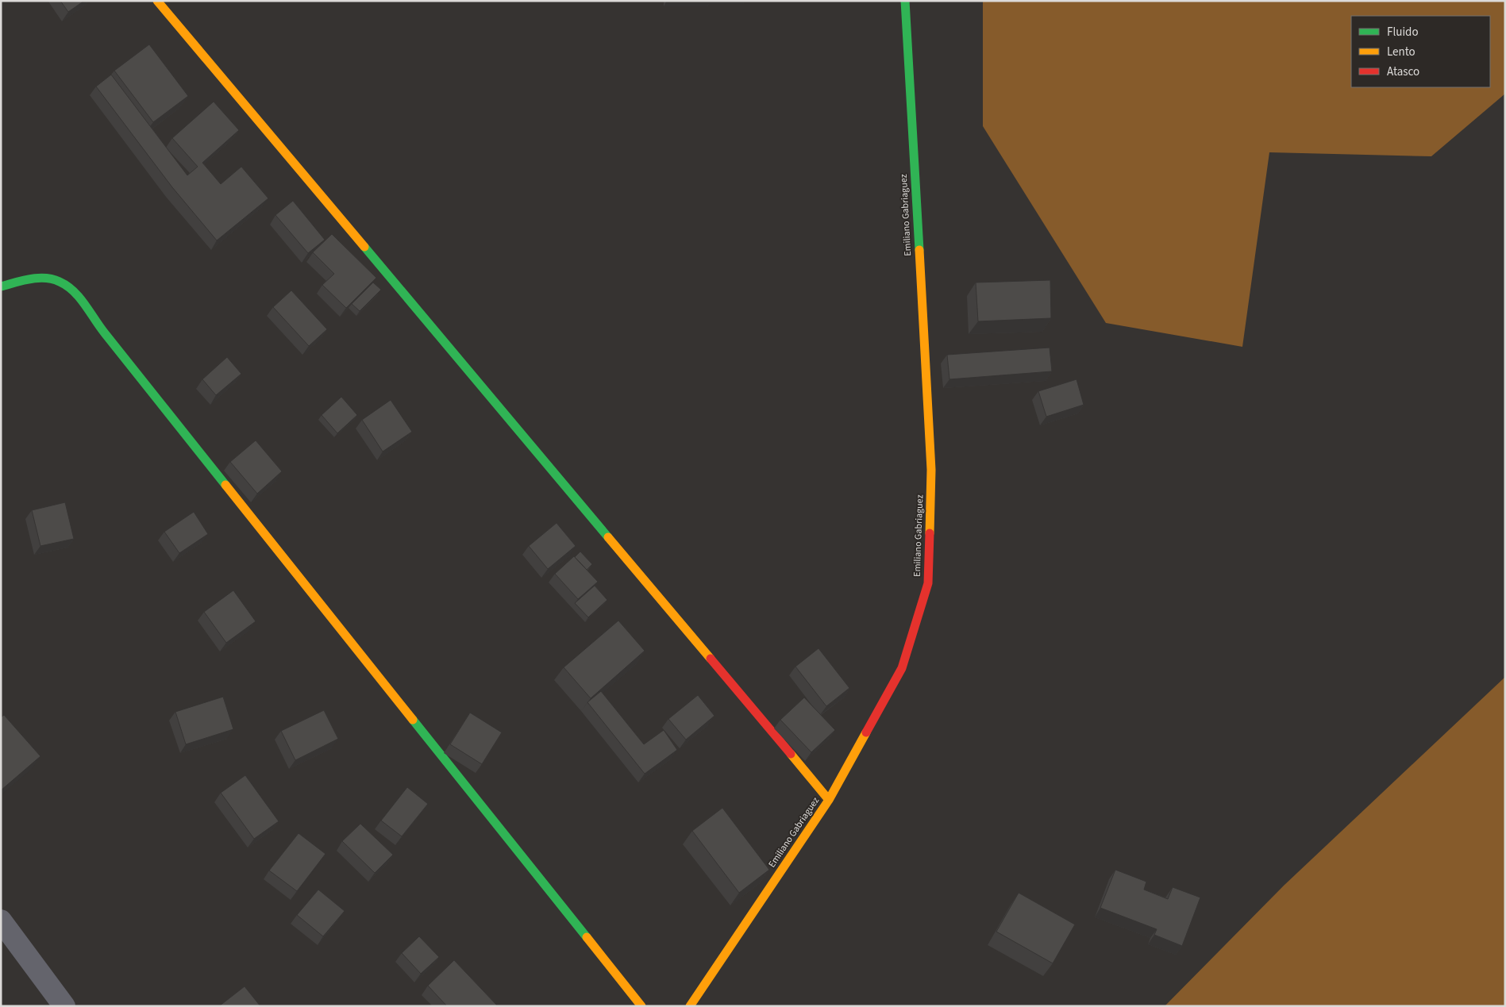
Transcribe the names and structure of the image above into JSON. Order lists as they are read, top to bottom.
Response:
{
  "streets": {
    "street": ["Emiliano Gabriaguez"]
  },
  "legend": ["Fluido", "Lento", "Atasco"]
}
